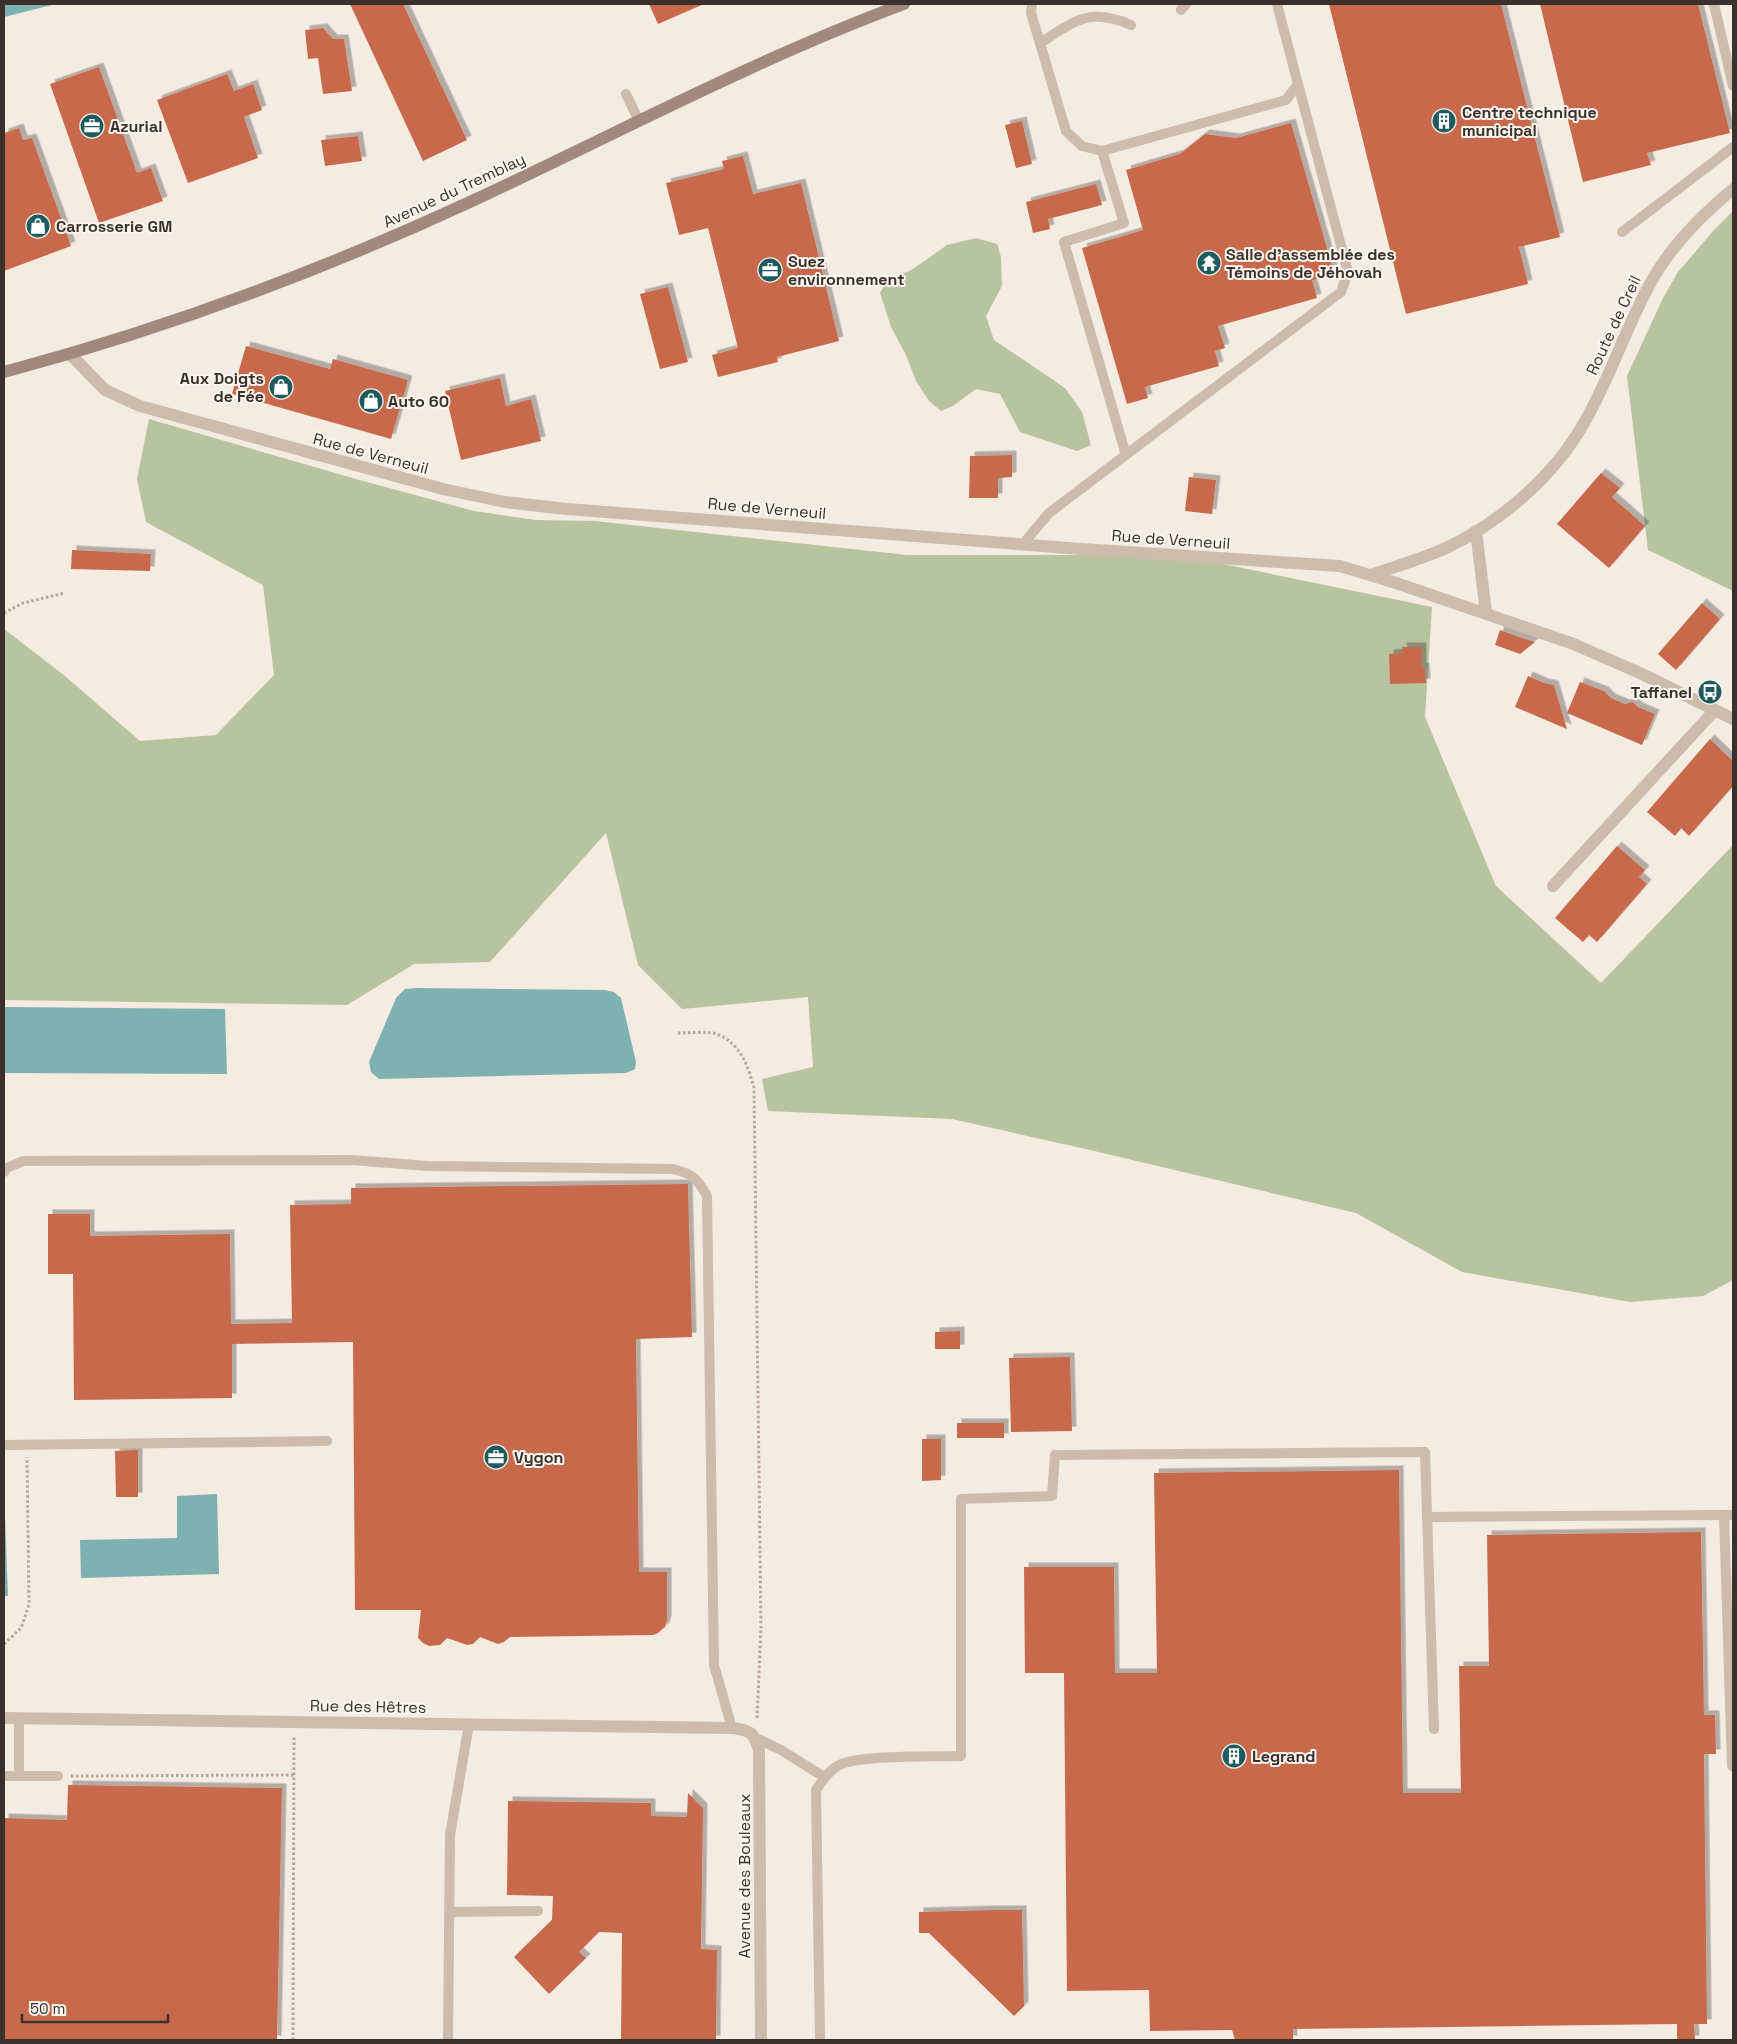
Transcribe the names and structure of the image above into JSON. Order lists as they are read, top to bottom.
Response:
{
  "streets": {
    "main road": ["Avenue du Tremblay"],
    "street": [
      "Route de Creil",
      "Rue de Verneuil",
      "Rue des Hêtres",
      "Avenue des Bouleaux"
    ]
  },
  "crossings": [
    ["Avenue du Tremblay", "Rue de Verneuil"],
    ["Route de Creil", "Rue de Verneuil"]
  ],
  "places": {
    "building": ["Centre technique municipal", "Legrand"],
    "office": ["Azurial", "Suez environnement", "Vygon"],
    "shop": ["Carrosserie GM", "Aux Doigts de Fée", "Auto 60"],
    "temple": ["Salle d'assemblée des Témoins de Jéhovah"],
    "bus stop": ["Taffanel"]
  },
  "scale_bar": "50 m"
}
